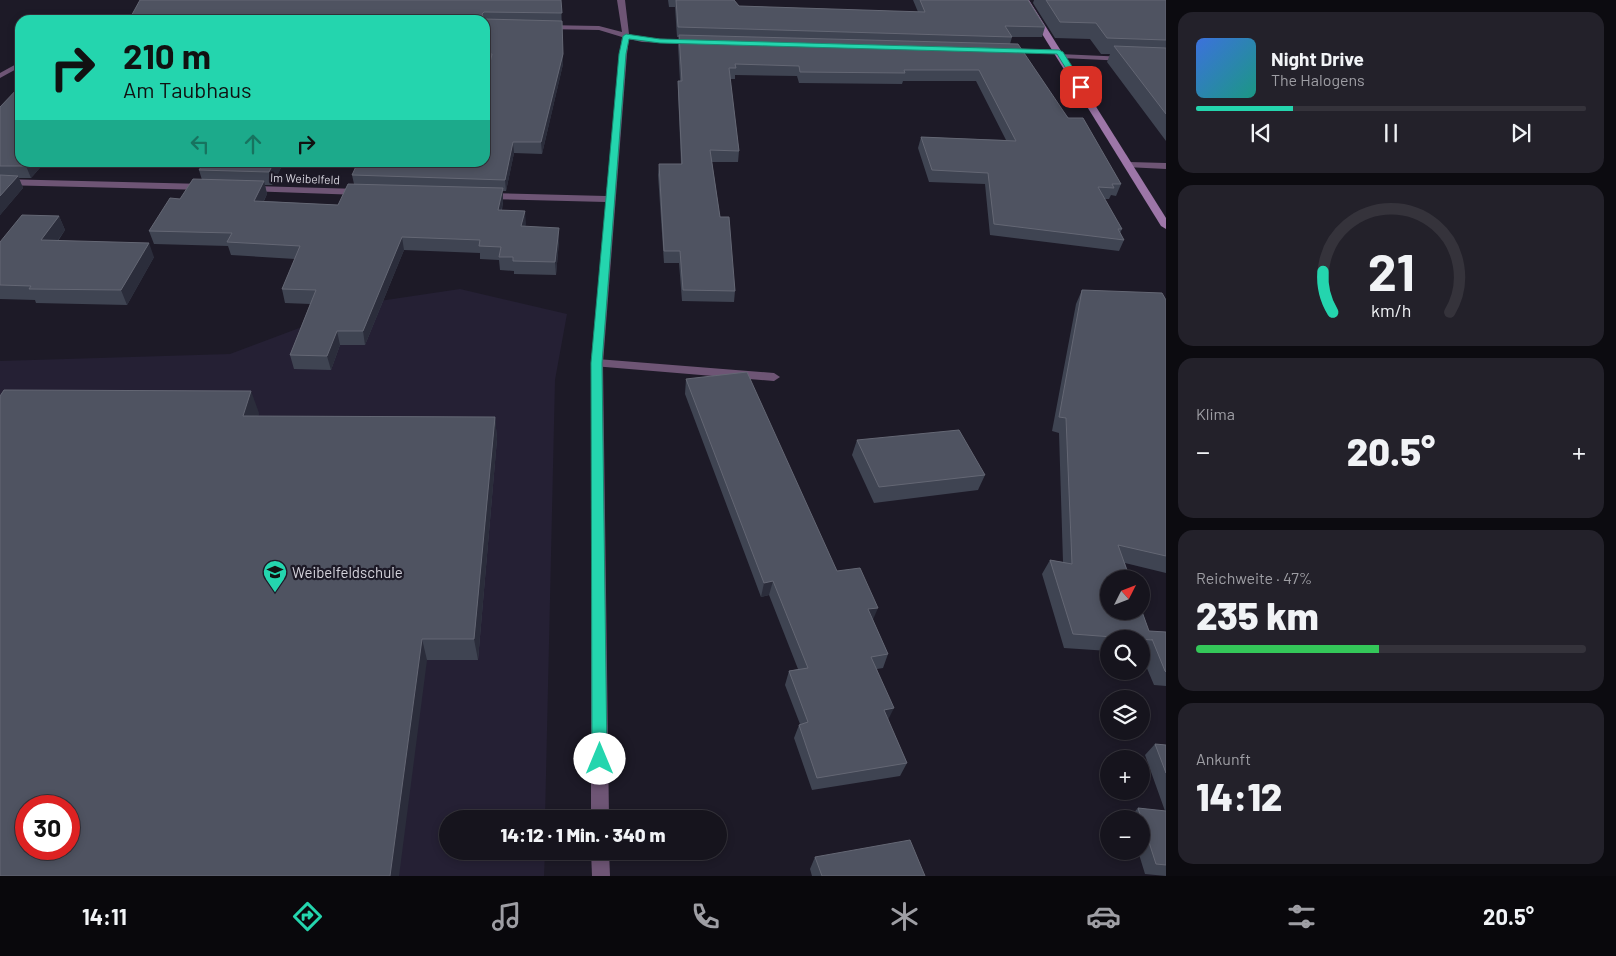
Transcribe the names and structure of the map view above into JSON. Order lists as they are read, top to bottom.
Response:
{
  "streets": {
    "street": ["Im Weibelfeld"]
  },
  "places": {
    "school or university": ["Weibelfeldschule"]
  },
  "north": "top right",
  "page": {
    "turn": ["210 m", "Am Taubhaus"],
    "song": ["Night Drive", "The Halogens"],
    "tile": [
      "Klima",
      ["Reichweite · 47%", "235 km"],
      ["Ankunft", "14:12"]
    ],
    "heat": ["−", "20.5°", "+"],
    "map_buttons": ["+", "−"],
    "limit": "30",
    "trip": "14:12 · 1 Min. · 340 m",
    "tabs": ["14:11", "20.5°"],
    "gauge": ["21", "km/h"]
  }
}
